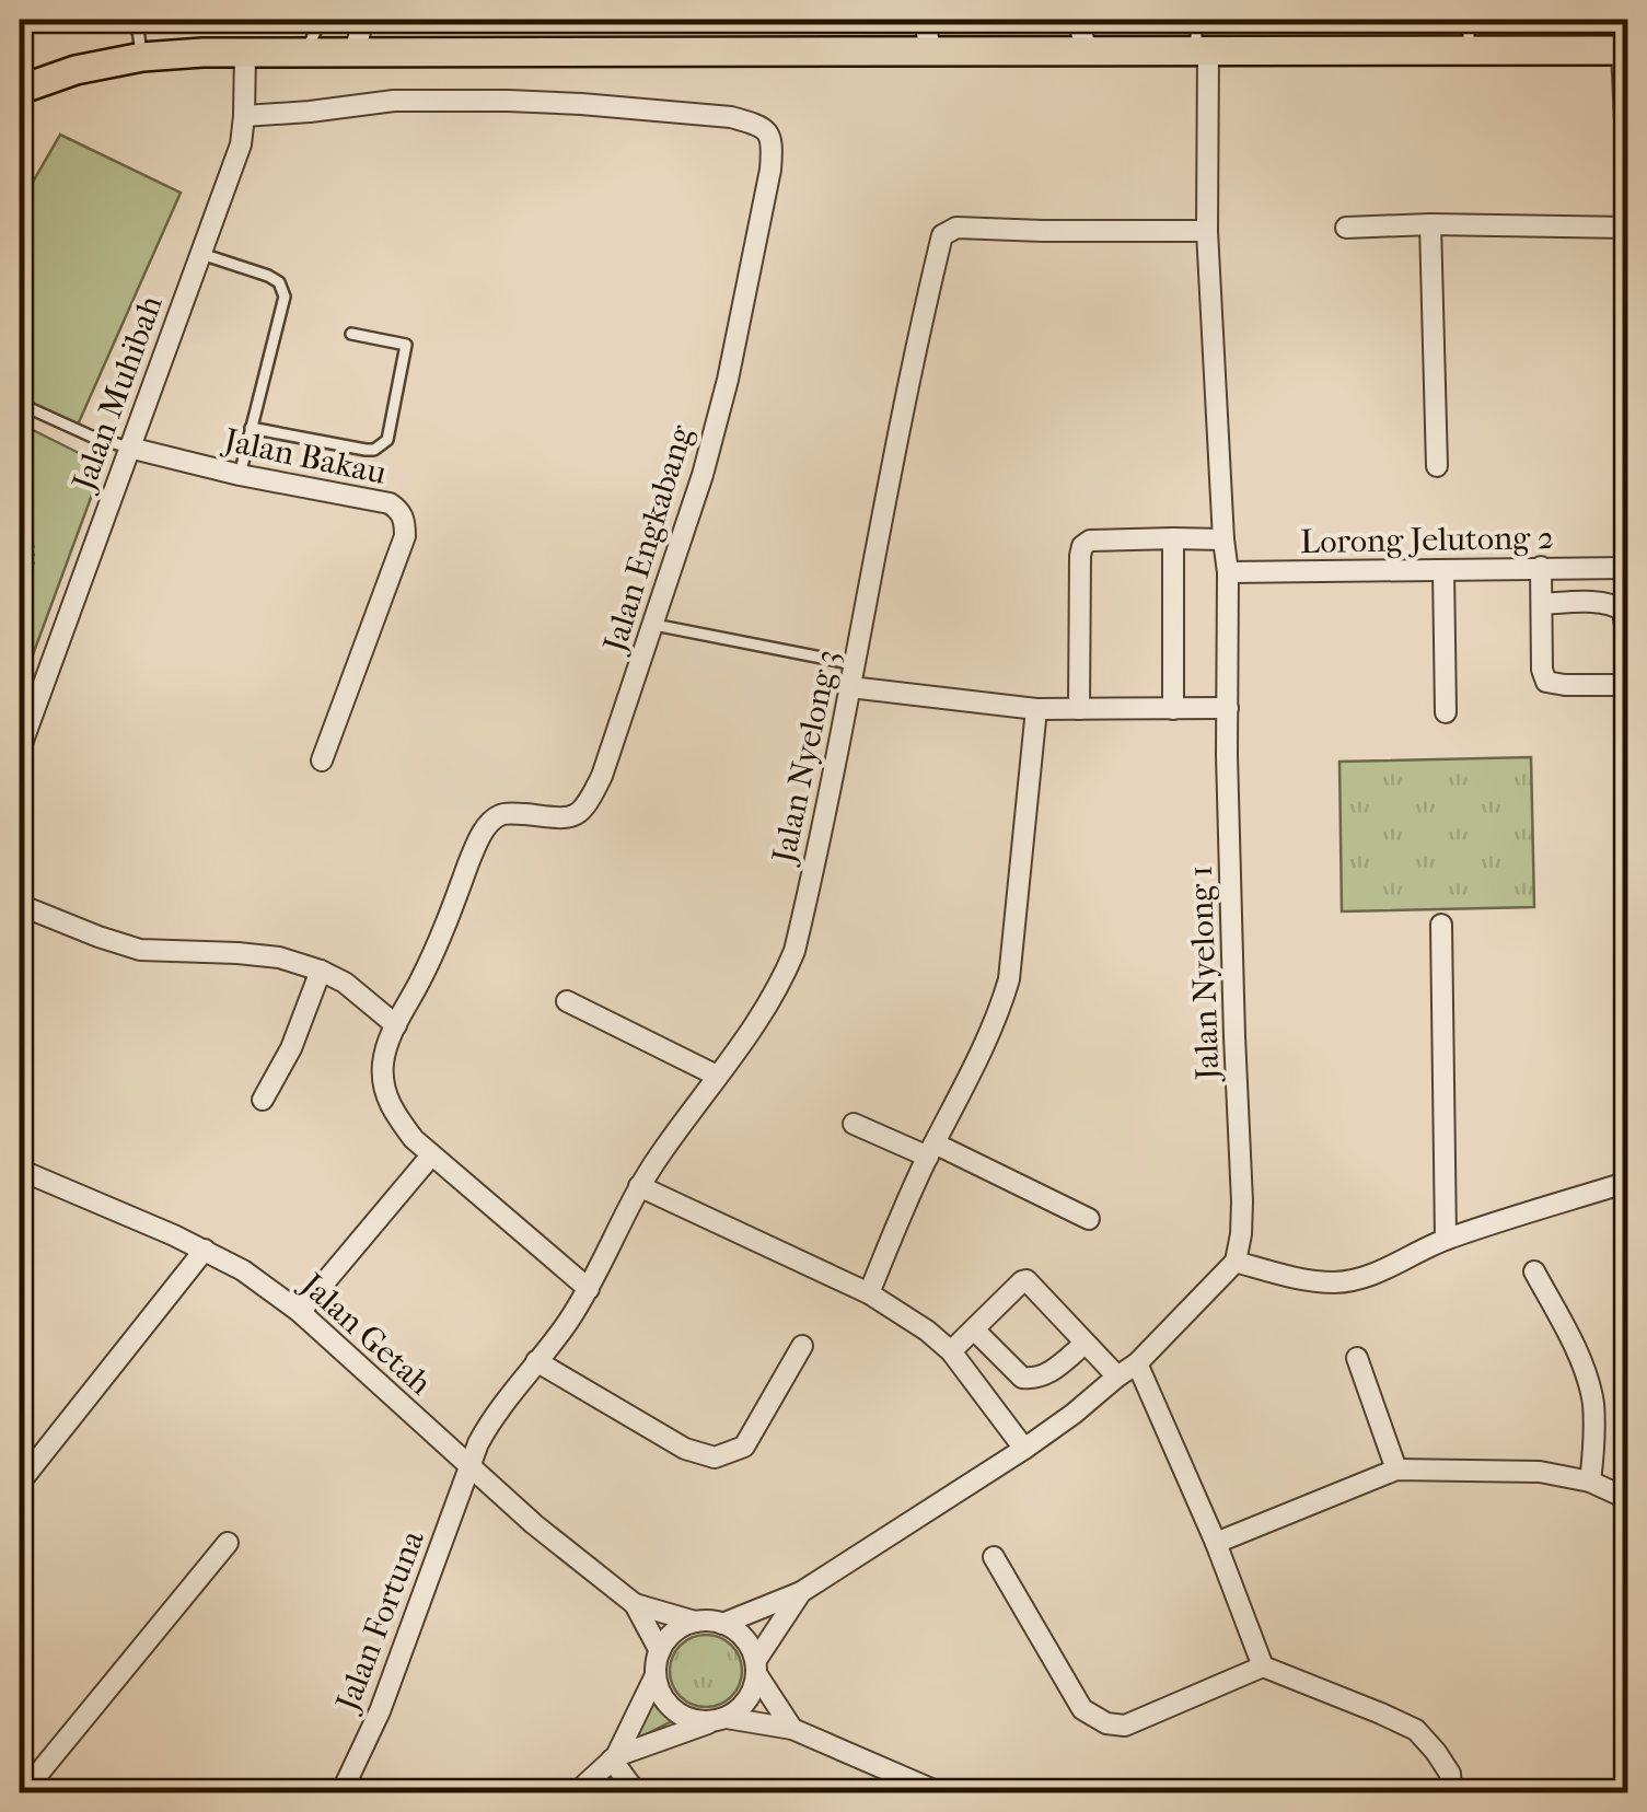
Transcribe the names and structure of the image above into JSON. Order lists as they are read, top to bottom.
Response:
{
  "streets": {
    "street": [
      "Jalan Muhibah",
      "Jalan Bakau",
      "Jalan Engkabang",
      "Lorong Jelutong 2",
      "Jalan Nyelong 3",
      "Jalan Nyelong 1",
      "Jalan Getah",
      "Jalan Fortuna"
    ]
  },
  "crossings": [
    ["Jalan Muhibah", "Jalan Bakau"],
    ["Jalan Muhibah", "Jalan Engkabang"],
    ["Jalan Engkabang", "Jalan Nyelong 3"],
    ["Lorong Jelutong 2", "Jalan Nyelong 1"],
    ["Jalan Nyelong 3", "Jalan Nyelong 1"],
    ["Jalan Nyelong 3", "Jalan Getah"],
    ["Jalan Nyelong 3", "Jalan Fortuna"],
    ["Jalan Getah", "Jalan Fortuna"]
  ]
}
